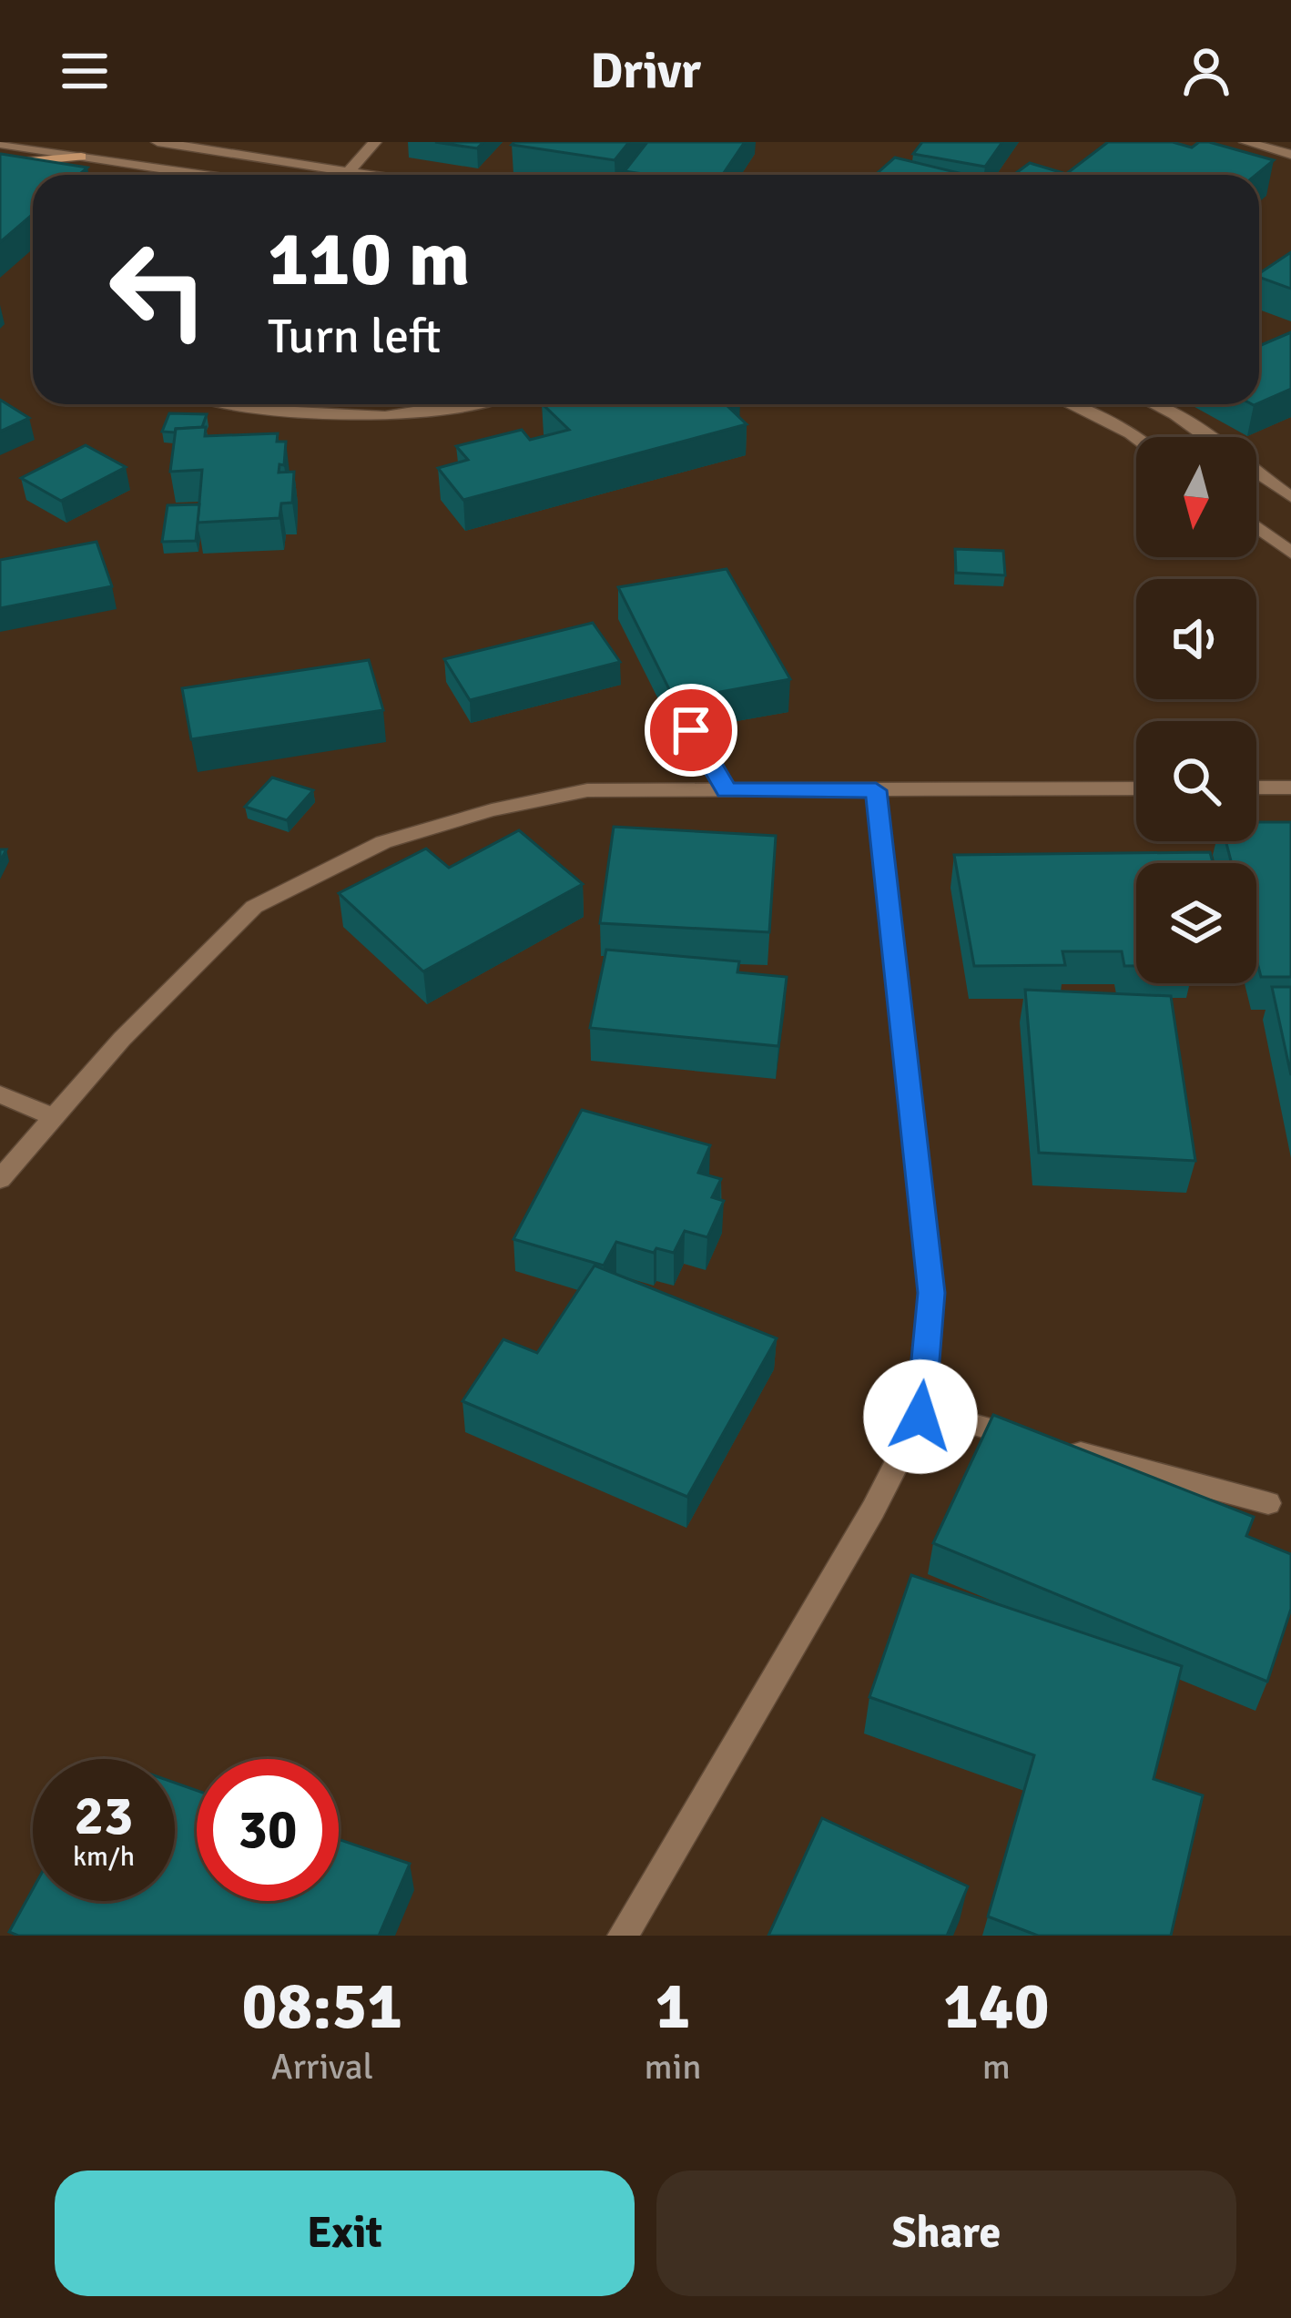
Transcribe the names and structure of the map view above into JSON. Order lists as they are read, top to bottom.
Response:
{
  "north": "bottom",
  "page": {
    "header": "Drivr",
    "turn": ["110 m", "Turn left"],
    "speed": "23 km/h",
    "limit": "30",
    "eta": [
      "08:51",
      "Arrival",
      "1",
      "min",
      "140",
      "m"
    ],
    "buttons": ["Exit", "Share"]
  }
}
